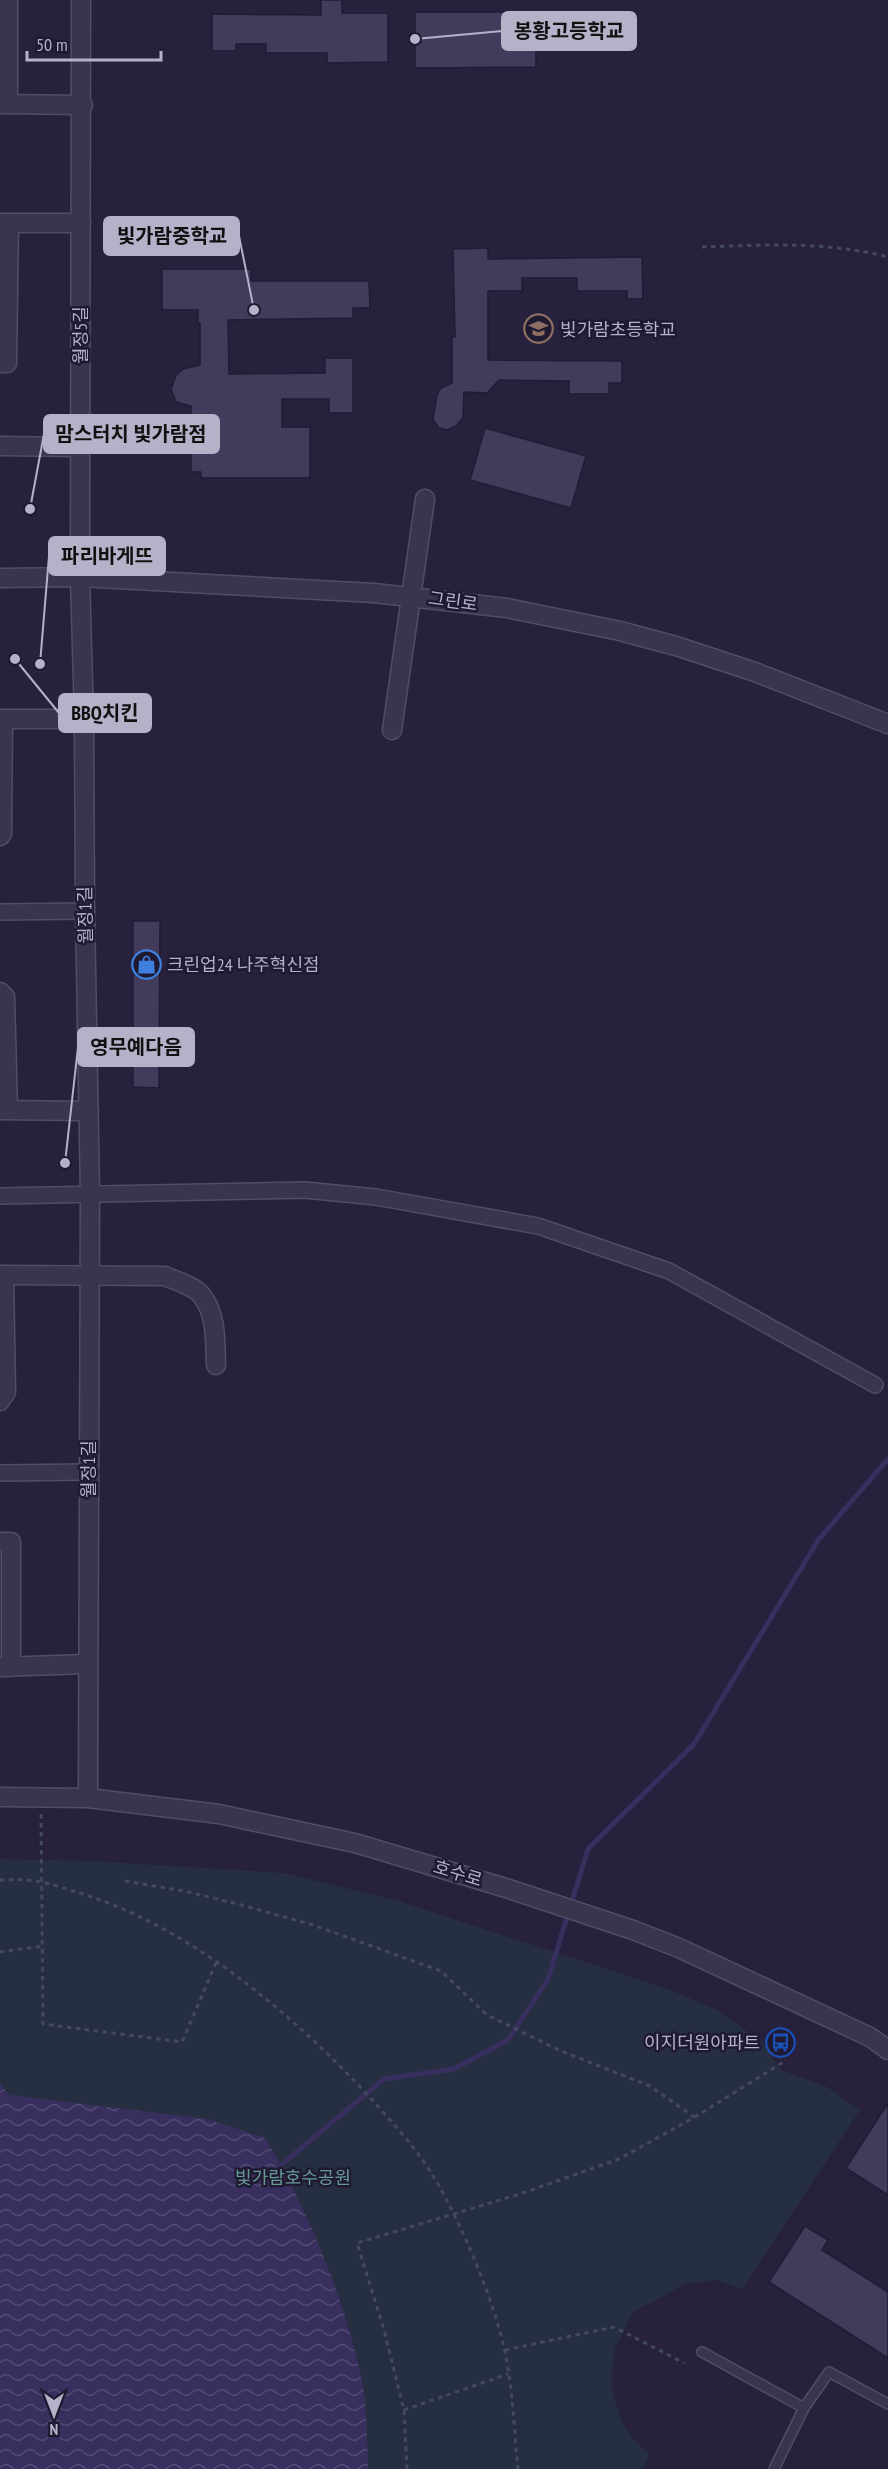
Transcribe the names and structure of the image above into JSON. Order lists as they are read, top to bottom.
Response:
{
  "streets": {
    "street": [
      "월정5길",
      "그린로",
      "월정1길",
      "호수로"
    ]
  },
  "crossings": [
    ["월정5길", "그린로"],
    ["월정5길", "월정1길"],
    ["그린로", "월정1길"],
    ["월정1길", "호수로"]
  ],
  "parks": ["빛가람호수공원"],
  "places": {
    "other": [
      "봉황고등학교",
      "빛가람중학교",
      "맘스터치 빛가람점",
      "BBQ치킨",
      "파리바게뜨",
      "영무예다음"
    ],
    "school or university": ["빛가람초등학교"],
    "shop": ["크린업24 나주혁신점"],
    "bus stop": ["이지더원아파트"]
  },
  "scale_bar": "50 m",
  "north": "bottom"
}
